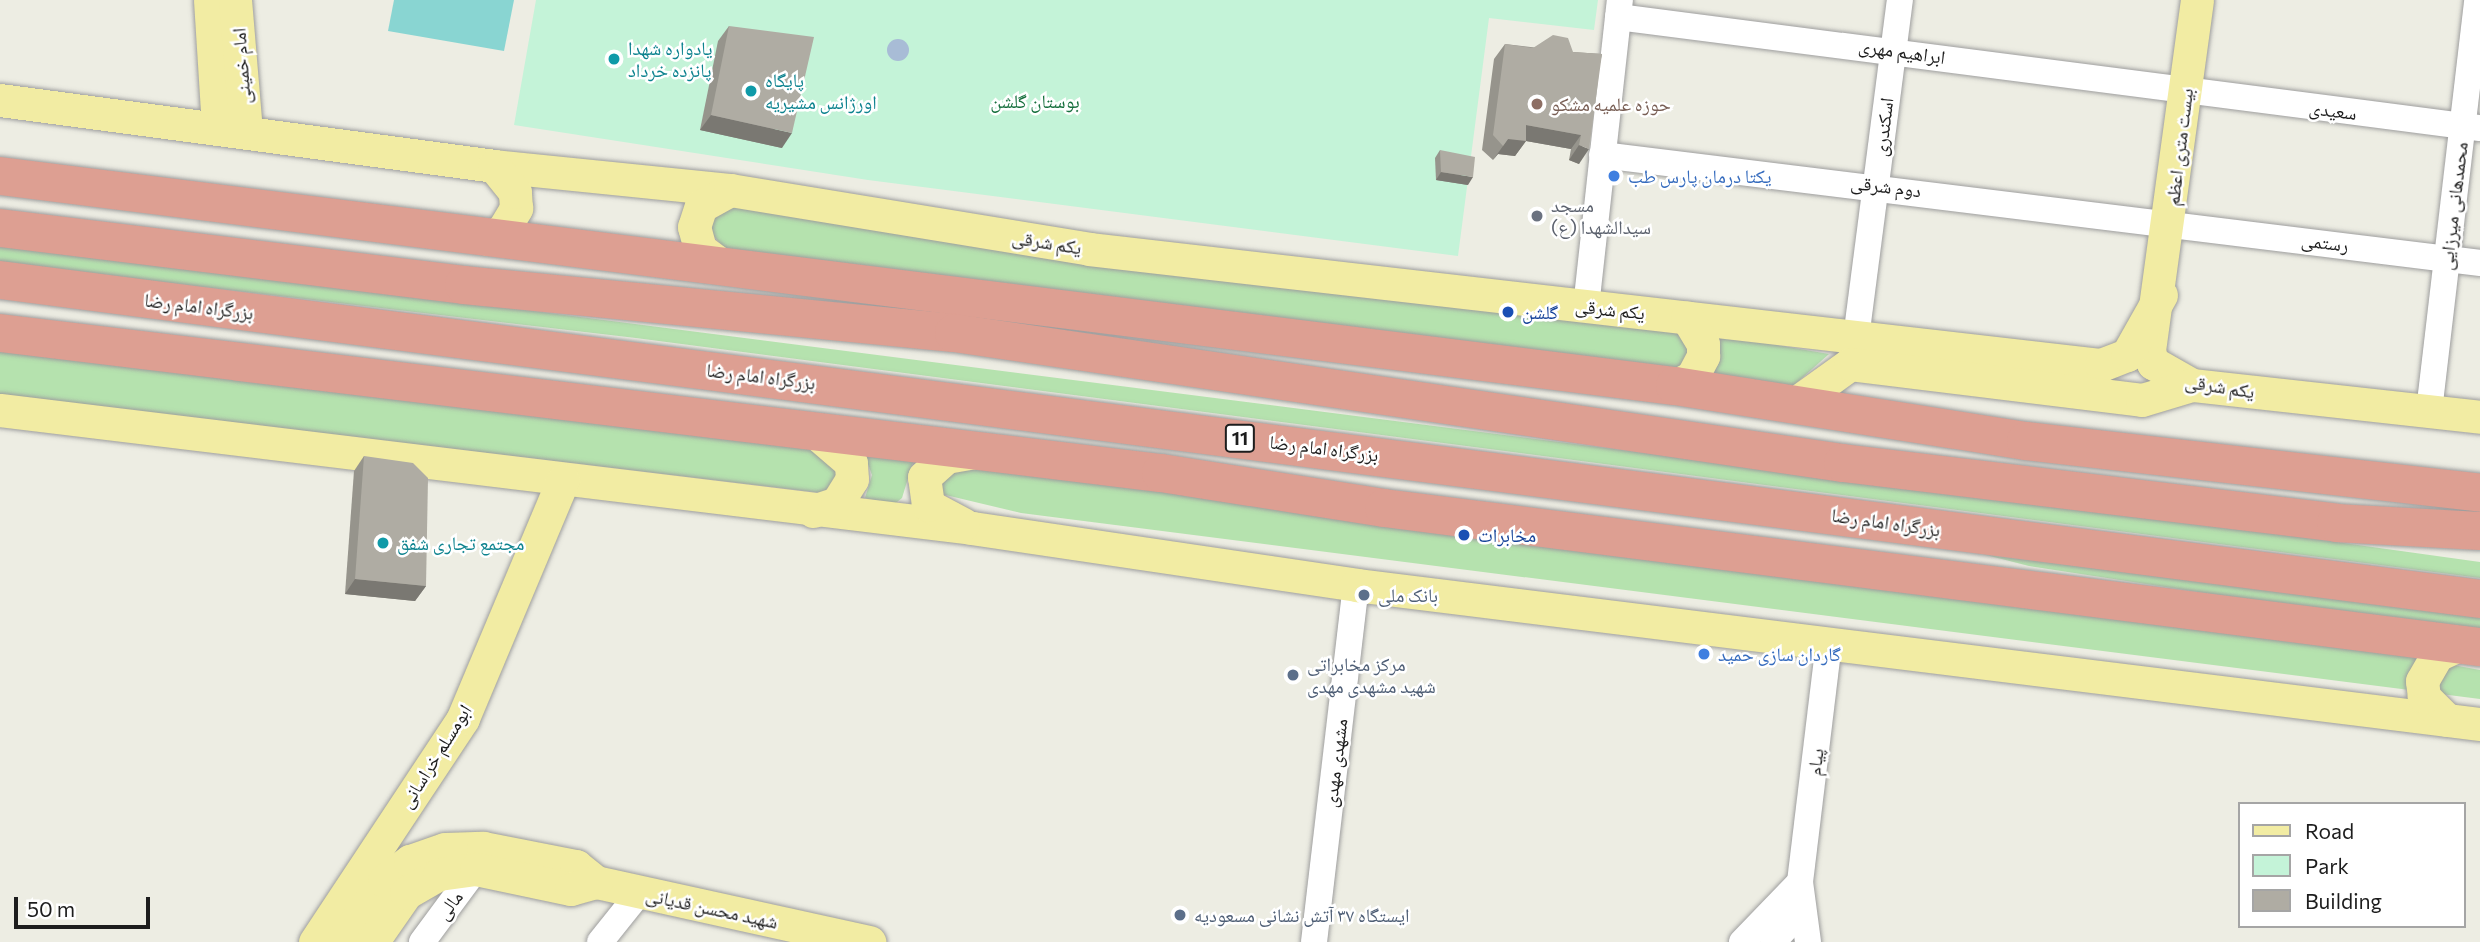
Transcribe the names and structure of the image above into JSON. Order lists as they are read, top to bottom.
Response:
{
  "streets": {
    "highway": ["بزرگراه امام رضا", "11"],
    "main road": [
      "امام خمینی",
      "بیست متری اعظم",
      "یکم شرقی",
      "ابومسلم خراسانی",
      "شهید محسن قدیانی"
    ],
    "street": [
      "ابراهیم مهری",
      "سعیدی",
      "اسکندری",
      "دوم شرقی",
      "محمدهانی میرزایی",
      "رستمی",
      "پیام",
      "مشهدی مهدی",
      "مالی"
    ]
  },
  "crossings": [
    ["ابراهیم مهری", "سعیدی"],
    ["ابراهیم مهری", "اسکندری"],
    ["ابراهیم مهری", "بیست متری اعظم"],
    ["امام خمینی", "یکم شرقی"],
    ["سعیدی", "بیست متری اعظم"],
    ["سعیدی", "محمدهانی میرزایی"],
    ["اسکندری", "دوم شرقی"],
    ["اسکندری", "یکم شرقی"],
    ["بیست متری اعظم", "دوم شرقی"],
    ["بیست متری اعظم", "یکم شرقی"],
    ["بیست متری اعظم", "رستمی"],
    ["دوم شرقی", "رستمی"],
    ["محمدهانی میرزایی", "یکم شرقی"],
    ["محمدهانی میرزایی", "رستمی"],
    ["مالی", "شهید محسن قدیانی"]
  ],
  "parks": ["بوستان گلشن"],
  "places": [
    "یادواره شهدا پانزده خرداد",
    "پایگاه اورژانس مشیریه",
    "حوزه علمیه مشکو",
    "یکتا درمان پارس طب",
    "مسجد سیدالشهدا (ع)",
    "گلشن",
    "مخابرات",
    "مجتمع تجاری شفق",
    "بانک ملی",
    "گاردان سازی حمید",
    "مرکز مخابراتی شهید مشهدی مهدی",
    "ایستگاه ۳۷ آتش نشانی مسعودیه"
  ],
  "legend": ["Road", "Park", "Building"],
  "scale_bar": "50 m"
}
